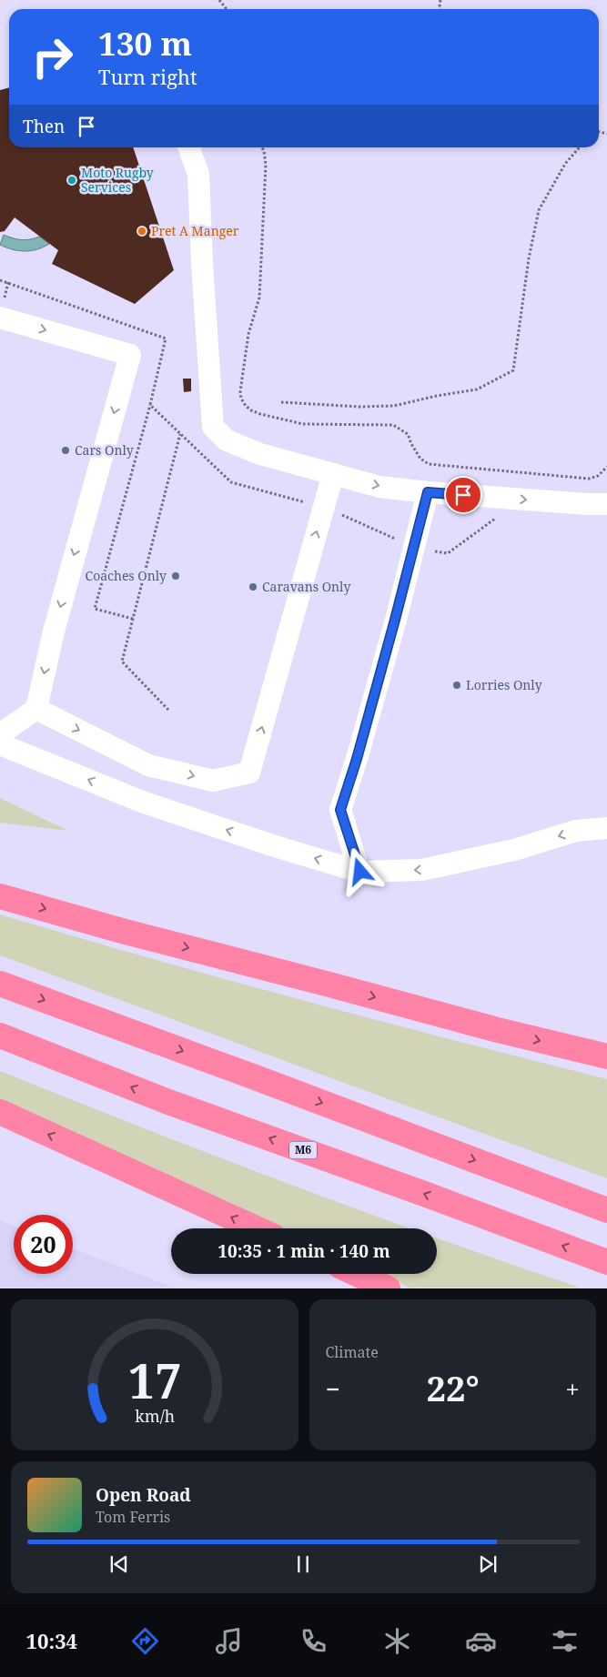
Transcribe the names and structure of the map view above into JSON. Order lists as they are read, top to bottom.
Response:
{
  "streets": {
    "highway": ["M6"]
  },
  "places": [
    "Moto Rugby Services",
    "Pret A Manger",
    "Cars Only",
    "Coaches Only",
    "Caravans Only",
    "Lorries Only"
  ],
  "page": {
    "turn": ["130 m", "Turn right"],
    "then": "Then",
    "limit": "20",
    "trip": "10:35 · 1 min · 140 m",
    "tile": "Climate",
    "heat": ["−", "22°", "+"],
    "song": ["Open Road", "Tom Ferris"],
    "tabs": "10:34",
    "gauge": ["17", "km/h"]
  }
}
